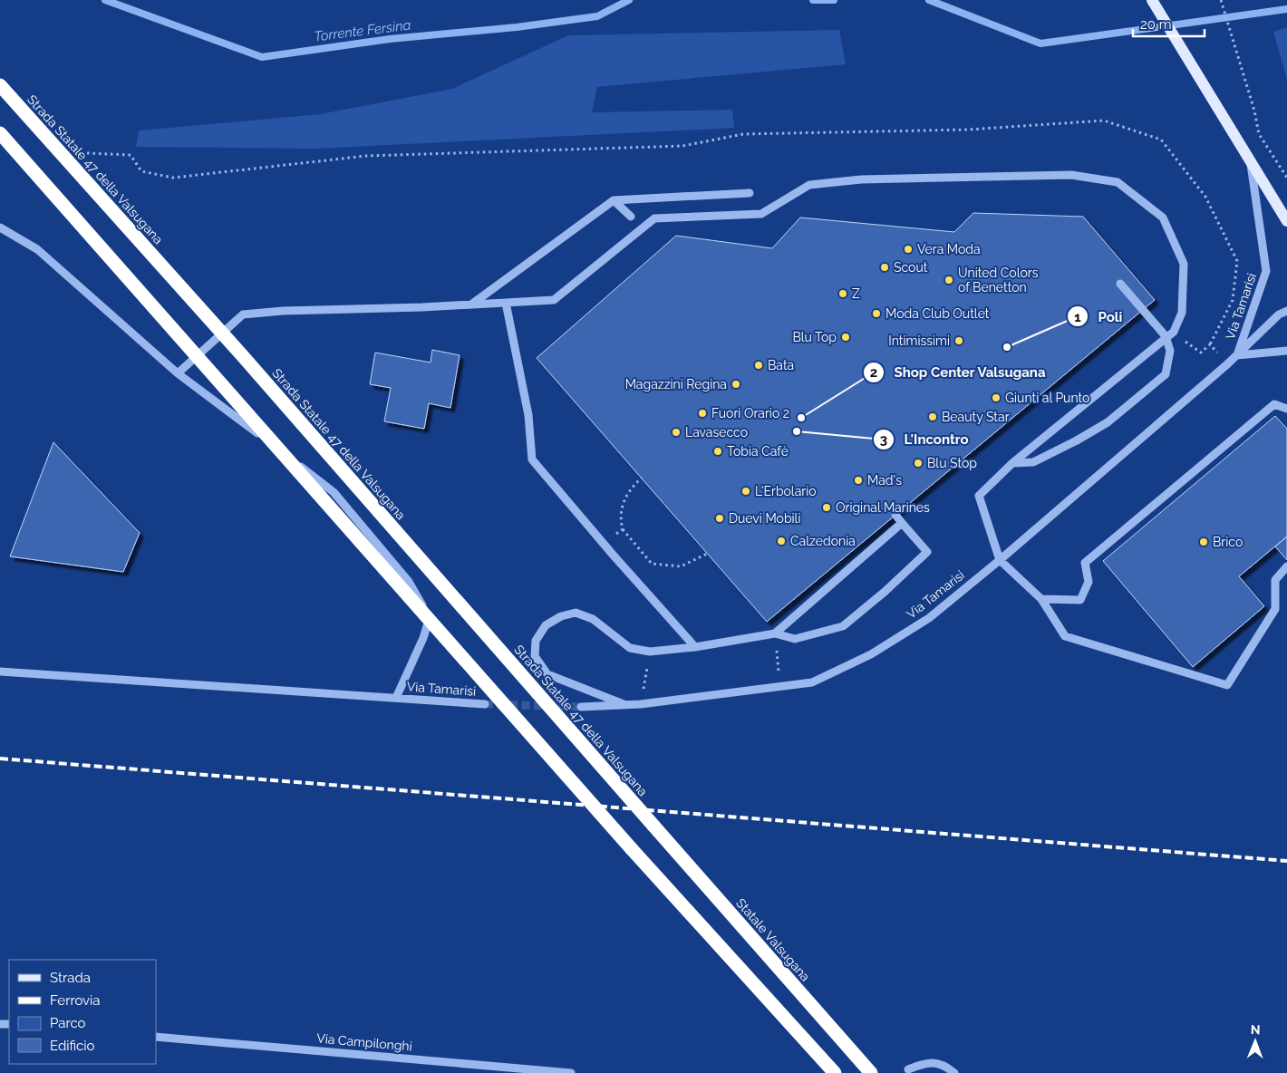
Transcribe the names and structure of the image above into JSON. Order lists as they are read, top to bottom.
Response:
{
  "streets": {
    "highway": ["Strada Statale 47 della Valsugana", "Statale Valsugana"],
    "street": ["Via Tamarisi", "Via Campilonghi"]
  },
  "crossings": [
    ["Strada Statale 47 della Valsugana", "Statale Valsugana"]
  ],
  "water": ["Torrente Fersina"],
  "places": [
    "Vera Moda",
    "Scout",
    "United Colors of Benetton",
    "Z",
    "Moda Club Outlet",
    "Blu Top",
    "Intimissimi",
    "Poli",
    "Bata",
    "Magazzini Regina",
    "Giunti al Punto",
    "Fuori Orario 2",
    "Beauty Star",
    "Shop Center Valsugana",
    "L'Incontro",
    "Lavasecco",
    "Tobia Cafè",
    "Blu Stop",
    "Mad's",
    "L'Erbolario",
    "Original Marines",
    "Duevi Mobili",
    "Calzedonia",
    "Brico"
  ],
  "legend": [
    "Strada",
    "Ferrovia",
    "Parco",
    "Edificio"
  ],
  "scale_bar": "20 m",
  "north": "top"
}
